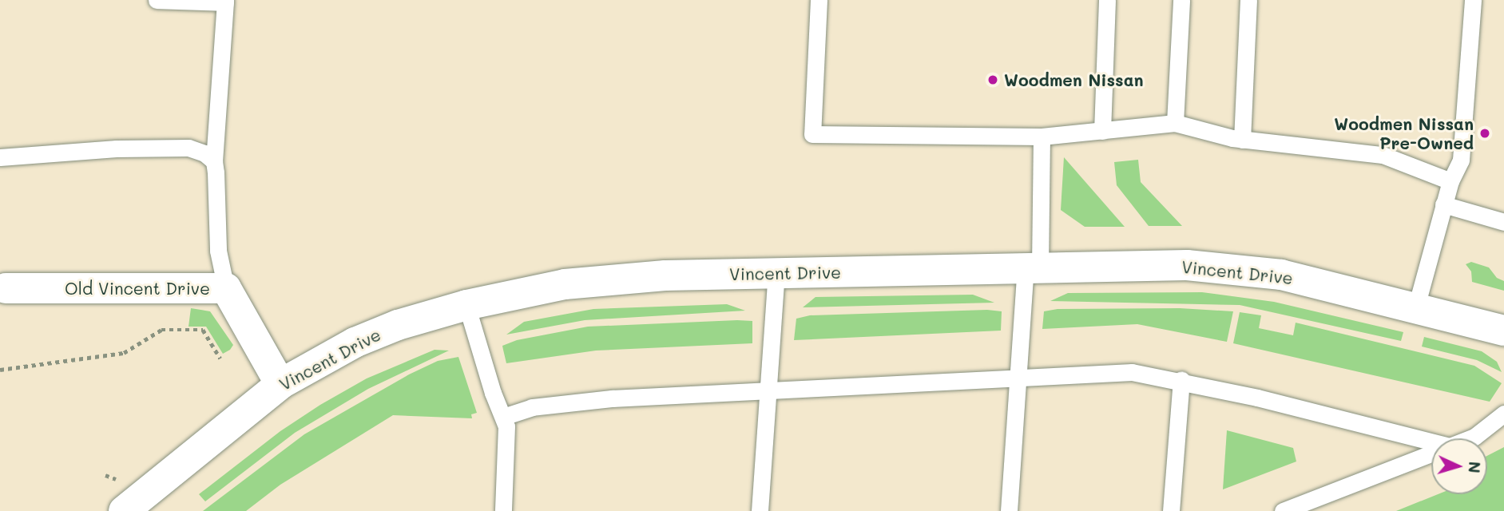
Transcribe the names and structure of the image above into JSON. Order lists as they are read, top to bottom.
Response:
{
  "streets": {
    "street": ["Vincent Drive", "Old Vincent Drive"]
  },
  "crossings": [
    ["Vincent Drive", "Old Vincent Drive"]
  ],
  "places": ["Woodmen Nissan", "Woodmen Nissan Pre-Owned"],
  "north": "right"
}
